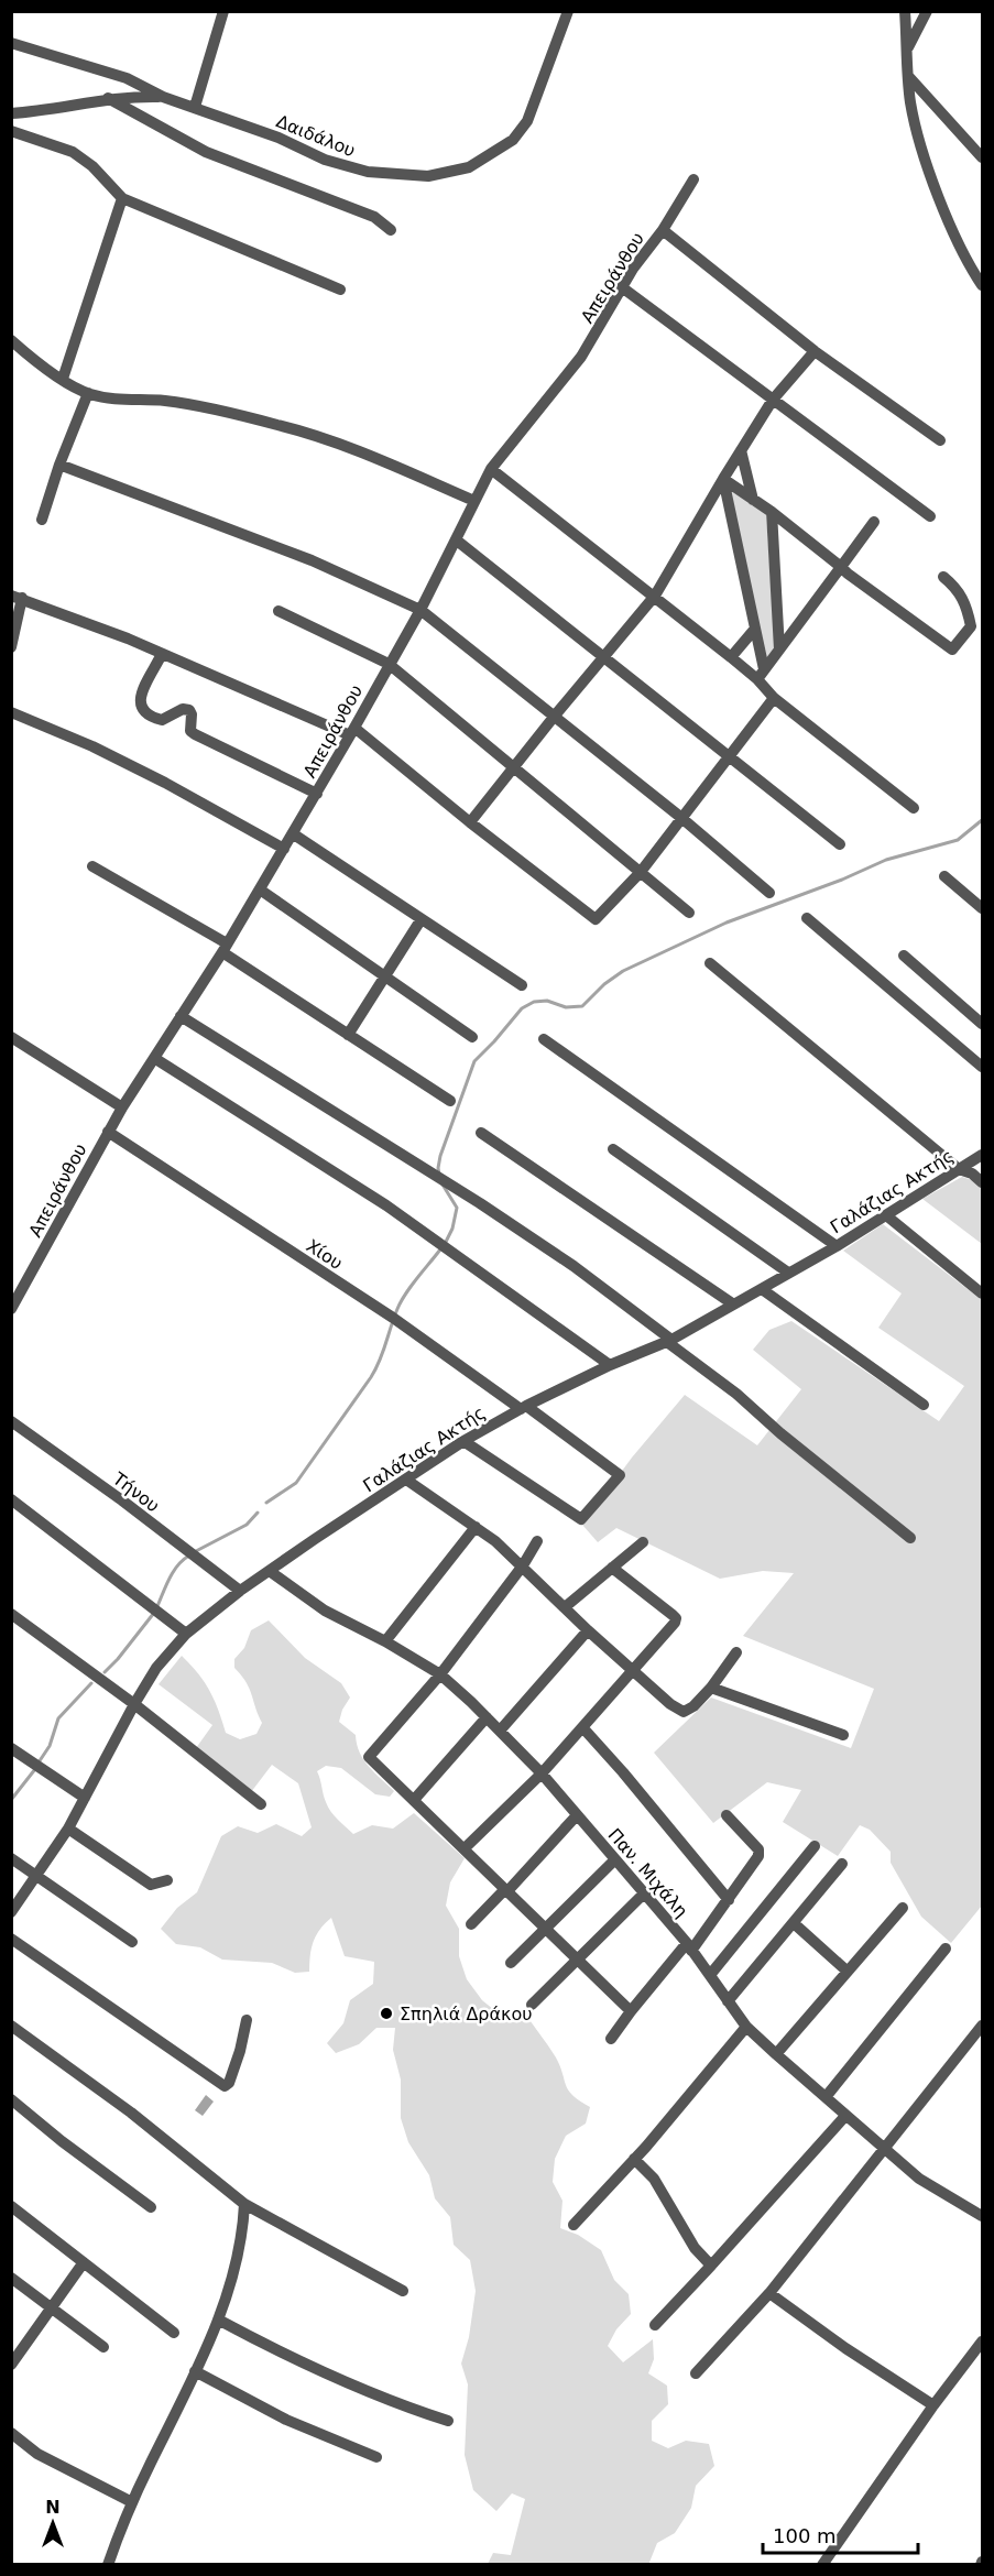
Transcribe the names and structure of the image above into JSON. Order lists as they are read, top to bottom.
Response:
{
  "streets": {
    "street": [
      "Δαιδάλου",
      "Απειράνθου",
      "Γαλάζιας Ακτής",
      "Χίου",
      "Τήνου",
      "Παν. Μιχάλη"
    ]
  },
  "crossings": [
    ["Απειράνθου", "Χίου"],
    ["Γαλάζιας Ακτής", "Χίου"],
    ["Γαλάζιας Ακτής", "Τήνου"],
    ["Γαλάζιας Ακτής", "Παν. Μιχάλη"]
  ],
  "places": ["Σπηλιά Δράκου"],
  "scale_bar": "100 m",
  "north": "top"
}
